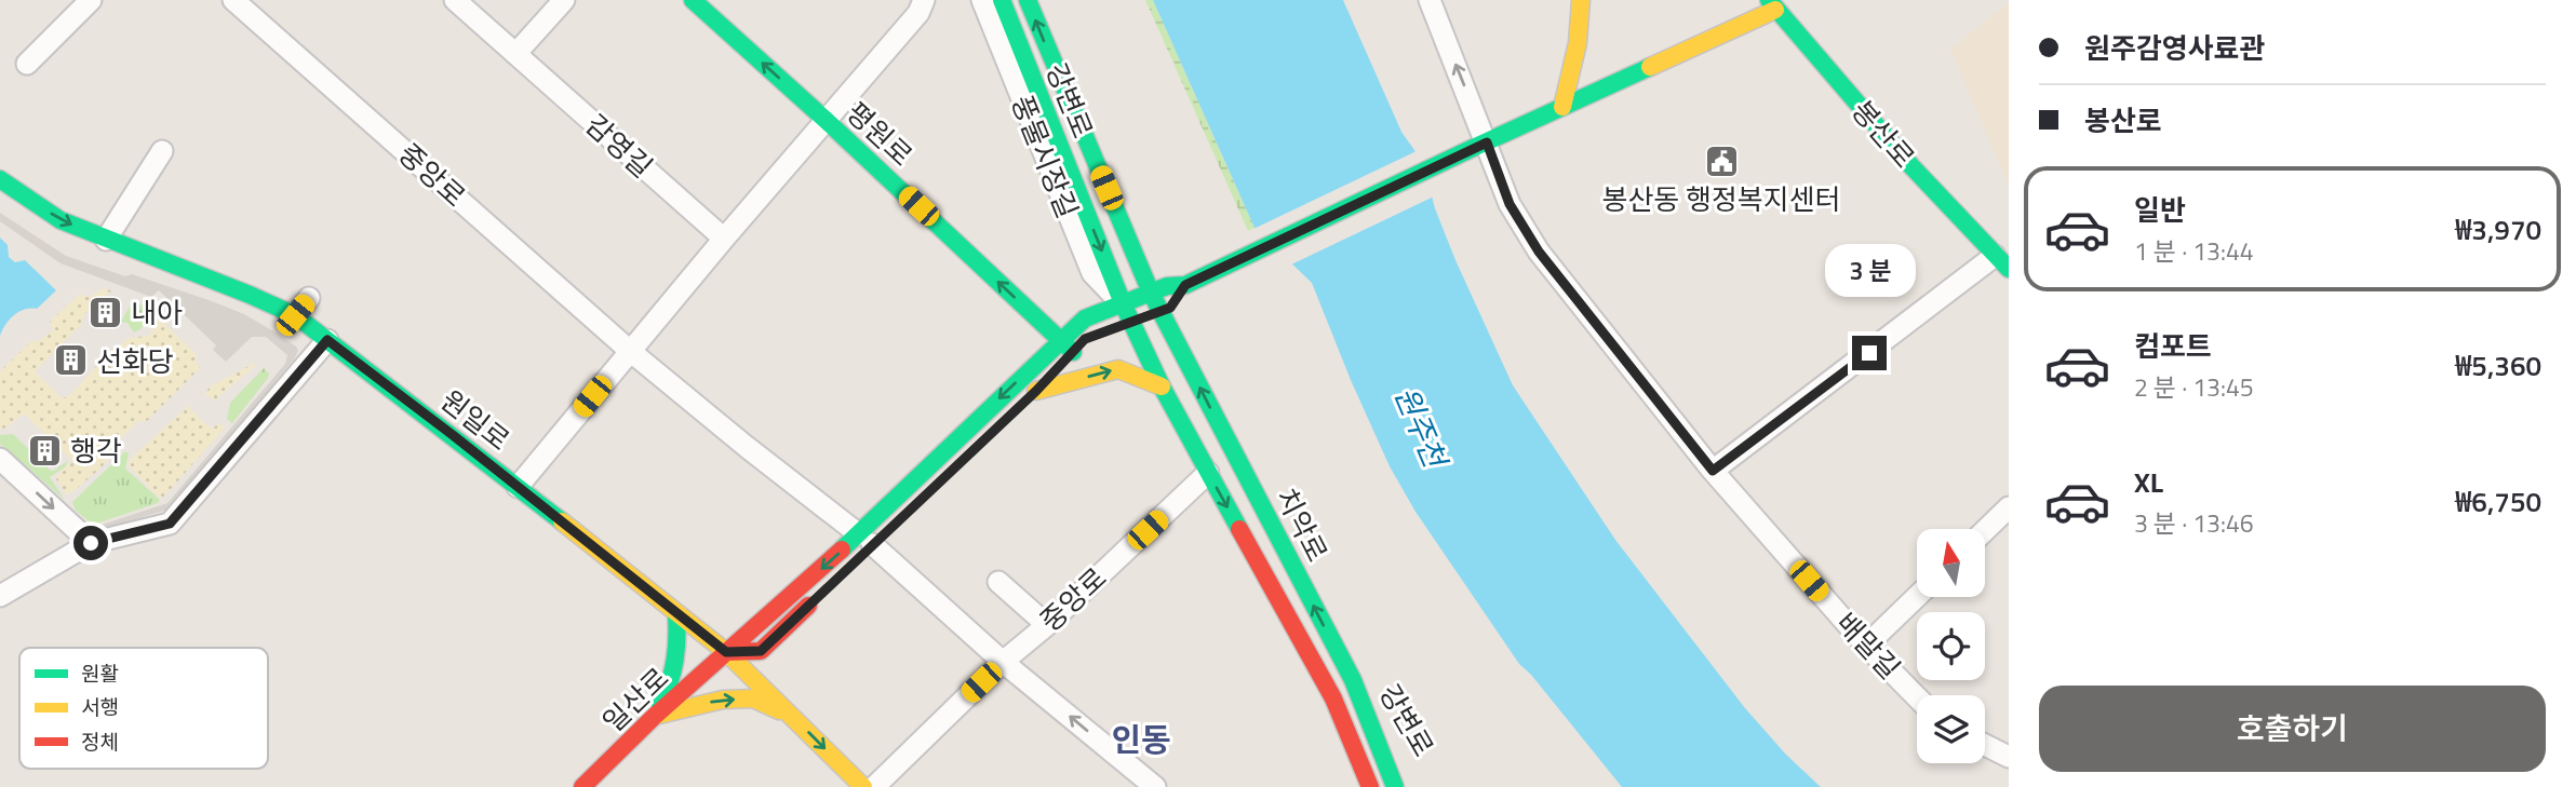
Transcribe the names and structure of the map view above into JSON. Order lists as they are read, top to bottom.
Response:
{
  "streets": {
    "street": [
      "강변로",
      "평원로",
      "봉산로",
      "감영길",
      "풍물시장길",
      "중앙로",
      "원일로",
      "치악로",
      "배말길",
      "일산로"
    ]
  },
  "crossings": [
    ["강변로", "풍물시장길"],
    ["강변로", "치악로"],
    ["봉산로", "배말길"],
    ["풍물시장길", "치악로"],
    ["중앙로", "치악로"],
    ["중앙로", "일산로"],
    ["원일로", "일산로"]
  ],
  "one_way": ["평원로"],
  "districts": ["인동"],
  "water": ["원주천"],
  "places": {
    "public building": ["봉산동 행정복지센터"],
    "building": ["내아", "선화당", "행각"]
  },
  "legend": ["원활", "서행", "정체"],
  "north": "top",
  "page": {
    "banner": ["원주감영사료관", "봉산로"],
    "list": [
      {
        "name": "일반",
        "note": "1 분 · 13:44",
        "value": "₩3,970"
      },
      {
        "name": "컴포트",
        "note": "2 분 · 13:45",
        "value": "₩5,360"
      },
      {
        "name": "XL",
        "note": "3 분 · 13:46",
        "value": "₩6,750"
      }
    ],
    "bubble": "3 분",
    "buttons": "호출하기"
  }
}
